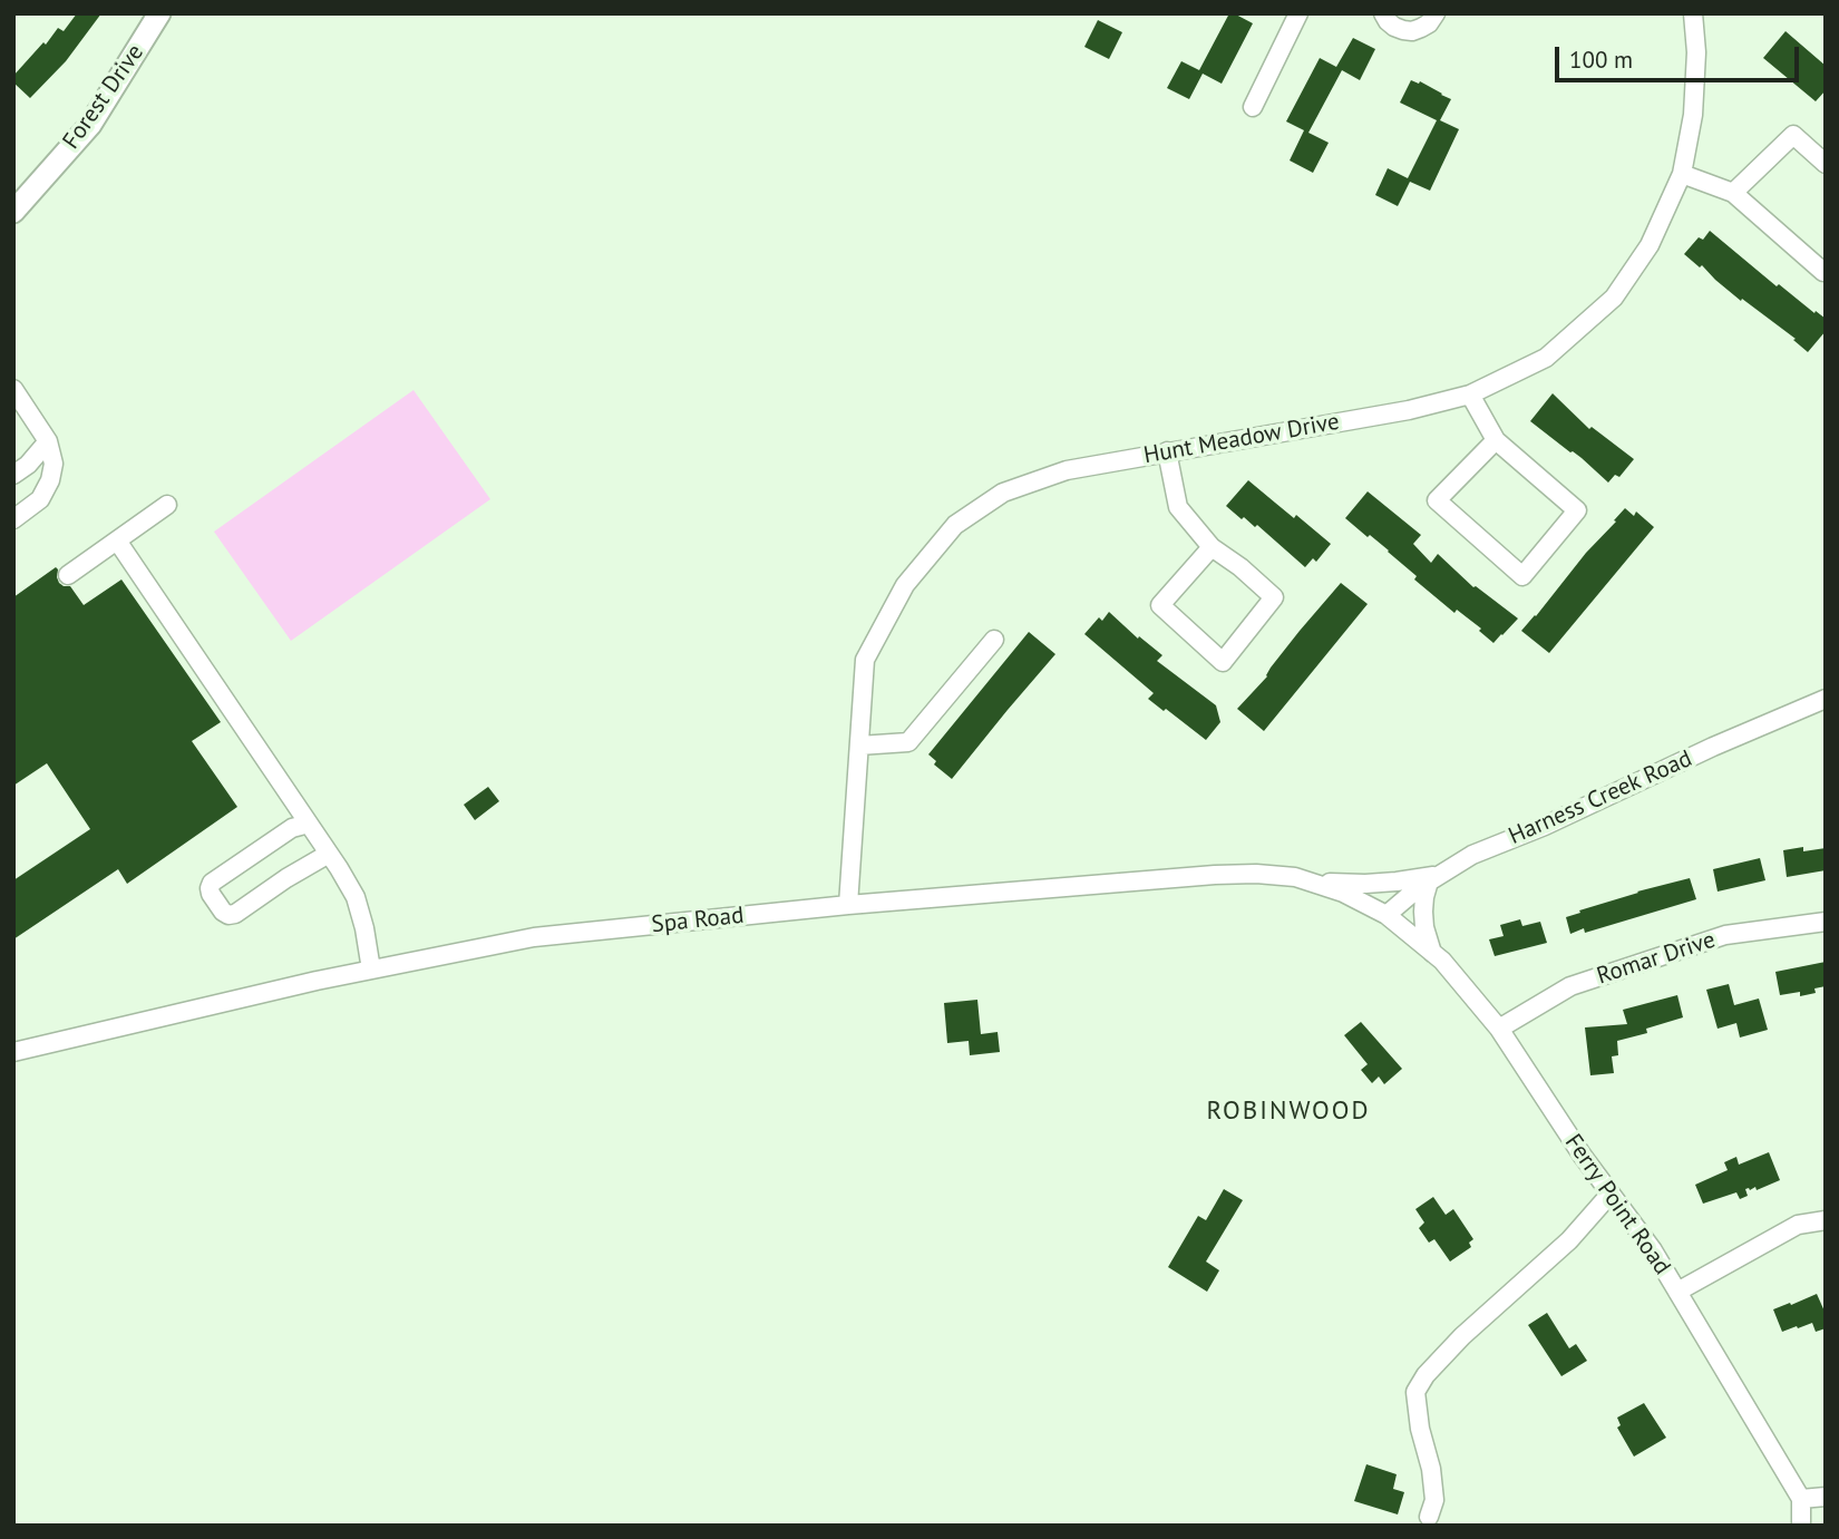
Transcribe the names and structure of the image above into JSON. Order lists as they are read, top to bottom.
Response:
{
  "streets": {
    "main road": ["Forest Drive"],
    "street": [
      "Hunt Meadow Drive",
      "Harness Creek Road",
      "Spa Road",
      "Romar Drive",
      "Ferry Point Road"
    ]
  },
  "crossings": [
    ["Hunt Meadow Drive", "Spa Road"],
    ["Harness Creek Road", "Spa Road"],
    ["Harness Creek Road", "Ferry Point Road"],
    ["Spa Road", "Ferry Point Road"],
    ["Romar Drive", "Ferry Point Road"]
  ],
  "districts": ["ROBINWOOD"],
  "scale_bar": "100 m"
}
